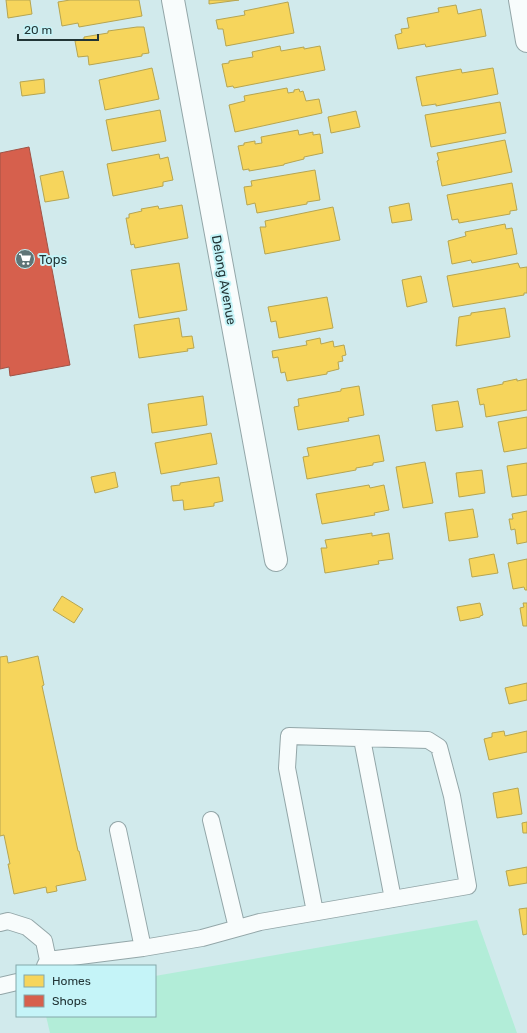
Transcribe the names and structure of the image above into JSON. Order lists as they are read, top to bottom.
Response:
{
  "streets": {
    "street": ["Delong Avenue"]
  },
  "places": {
    "supermarket": ["Tops"]
  },
  "legend": ["Homes", "Shops"],
  "scale_bar": "20 m"
}
